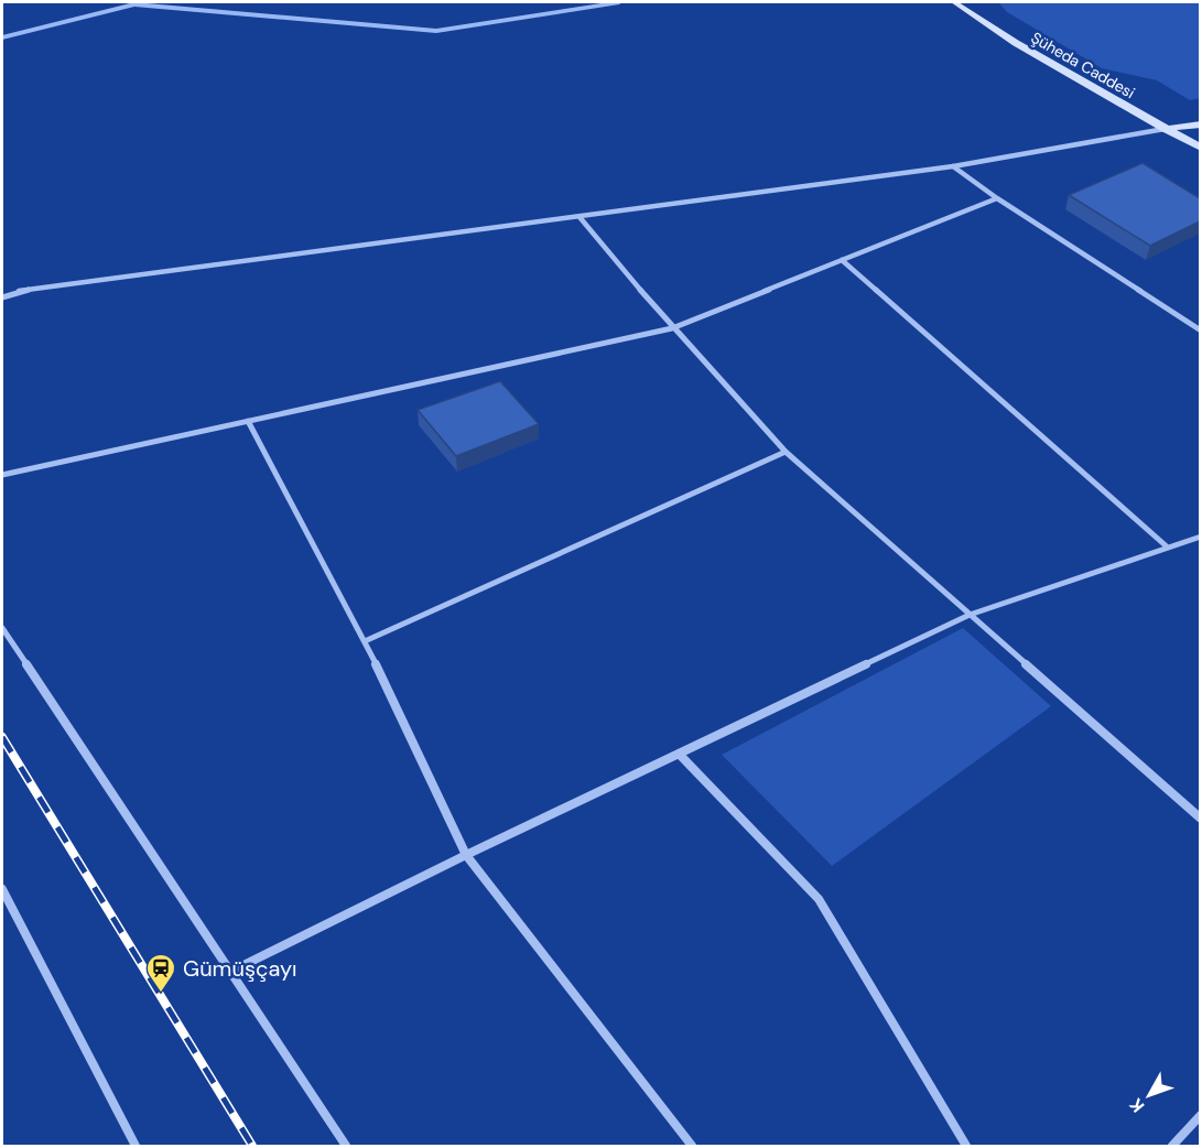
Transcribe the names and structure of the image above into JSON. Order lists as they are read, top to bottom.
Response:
{
  "streets": {
    "main road": ["Şüheda Caddesi"]
  },
  "places": {
    "station": ["Gümüşçayı"]
  },
  "north": "bottom left"
}
